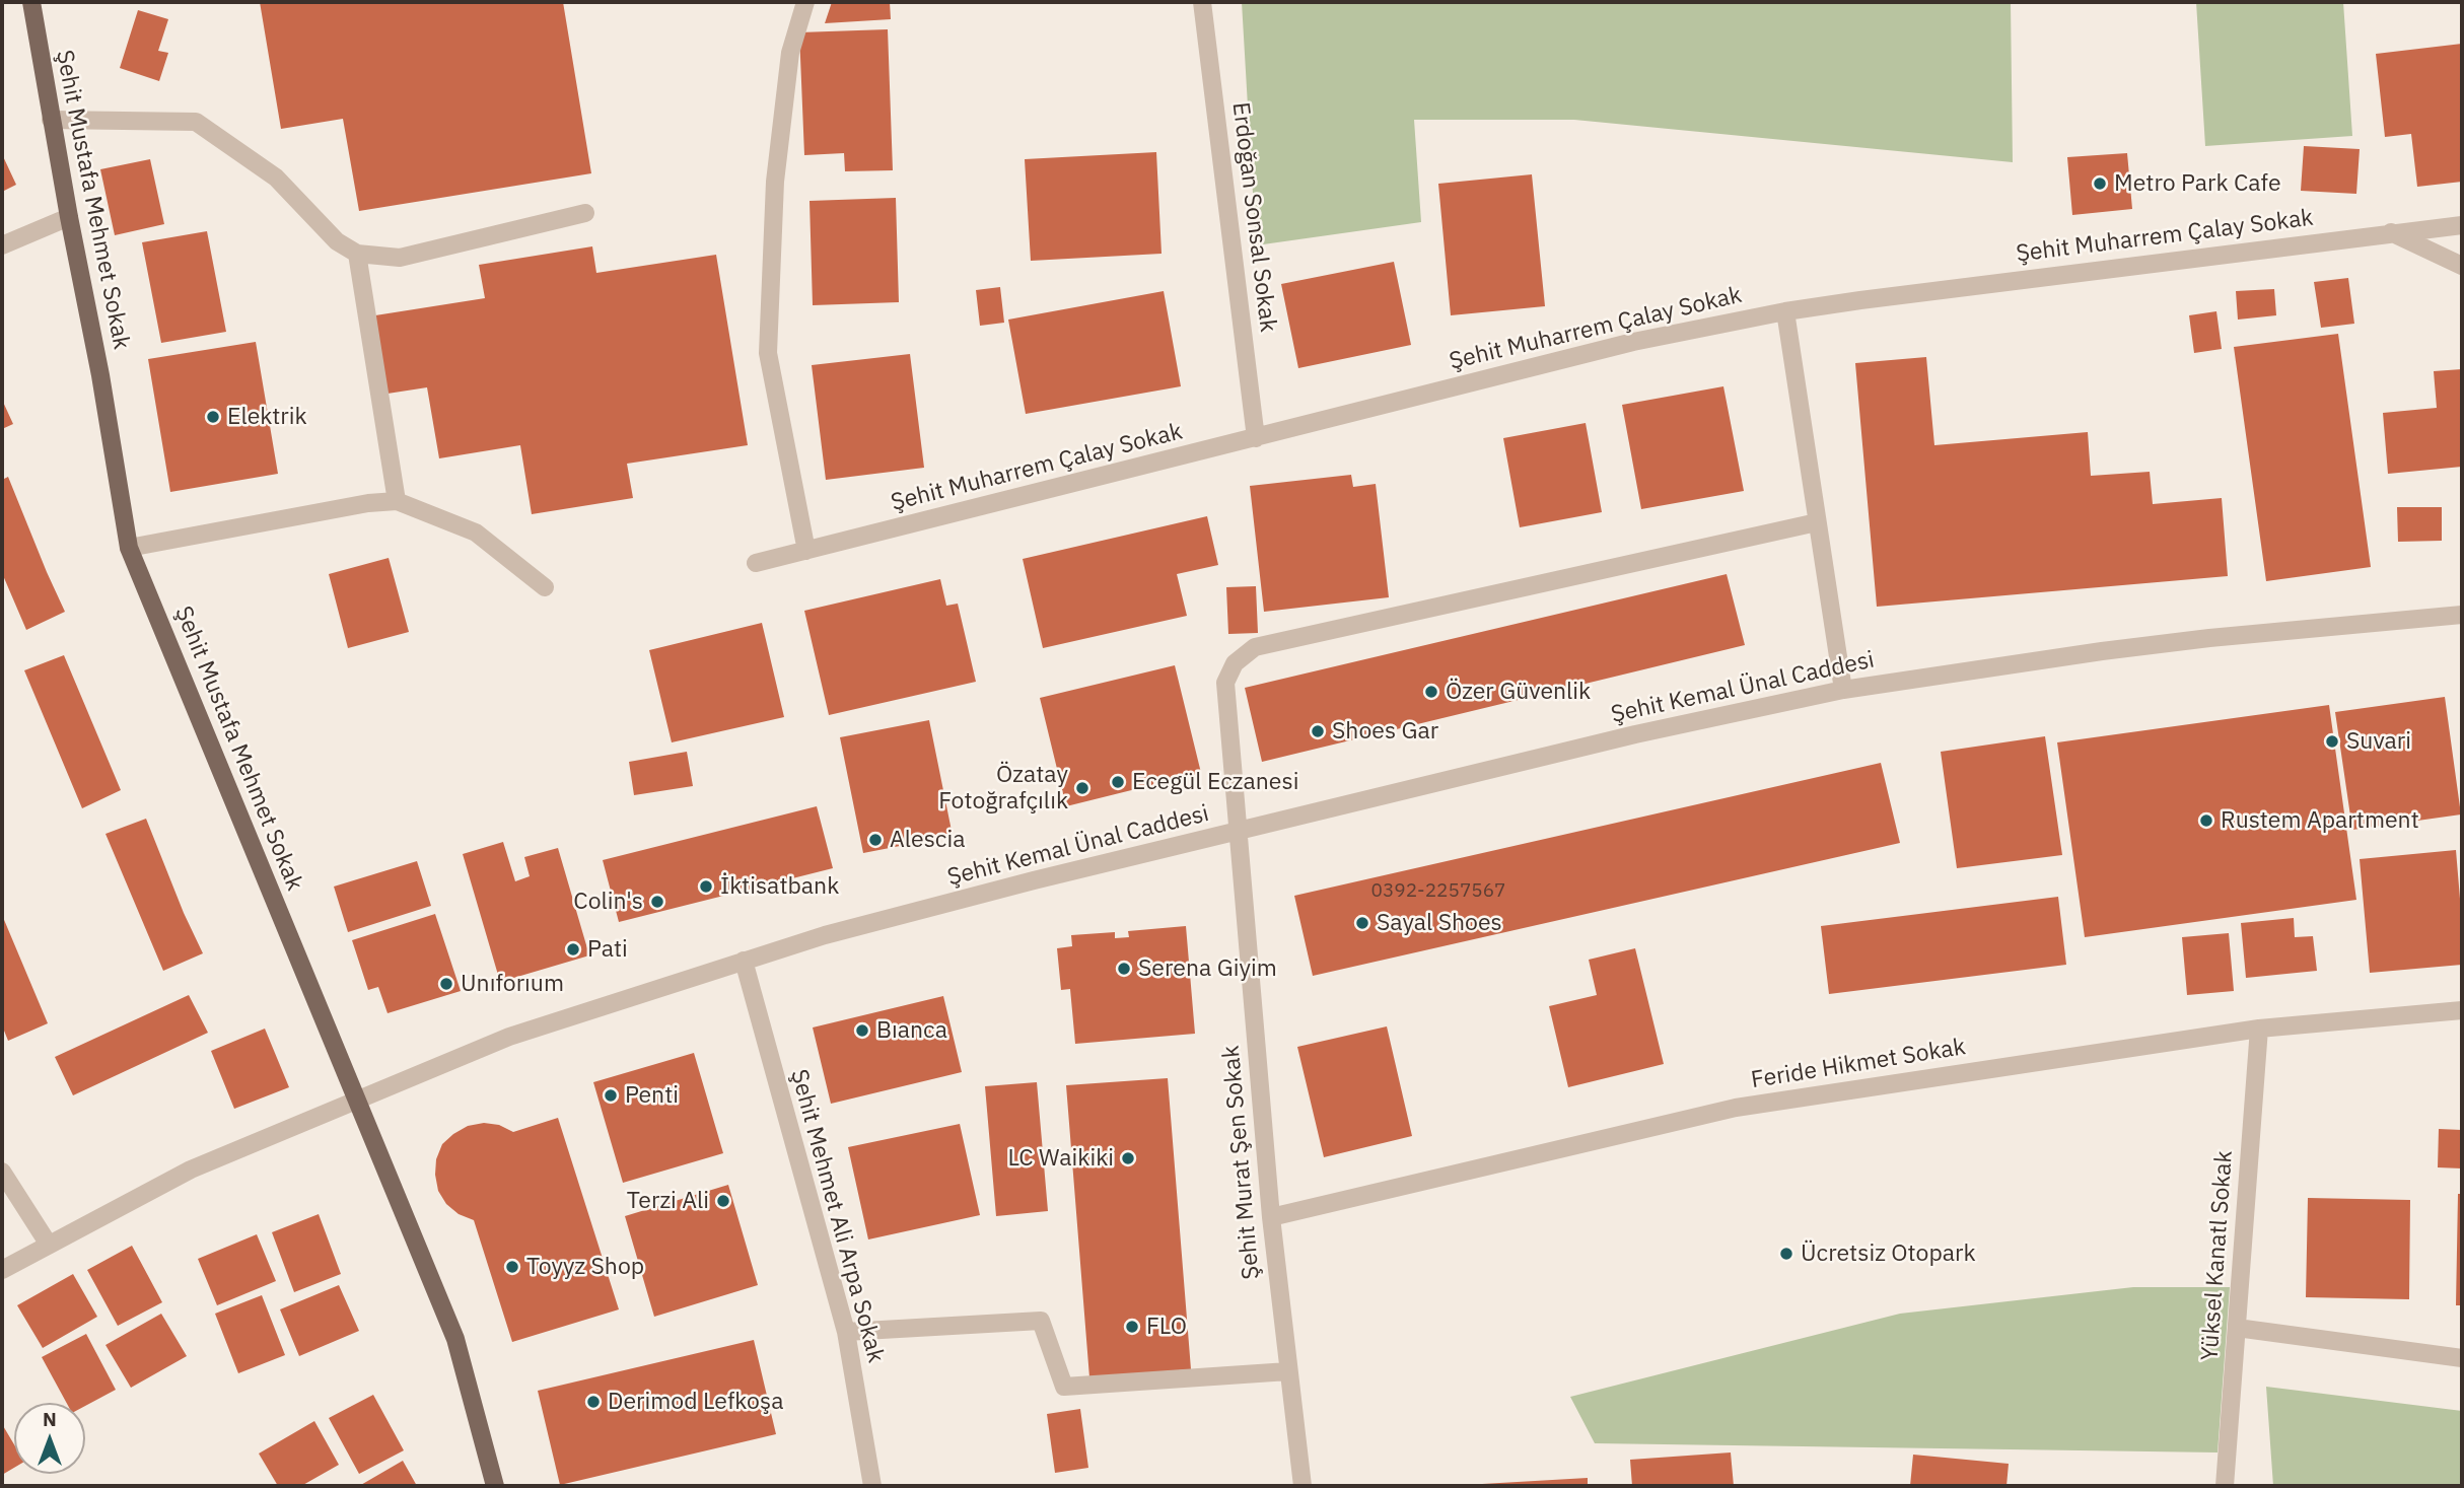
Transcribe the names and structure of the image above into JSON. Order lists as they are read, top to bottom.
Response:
{
  "streets": {
    "main road": ["Şehit Mustafa Mehmet Sokak"],
    "street": [
      "Erdoğan Sonsal Sokak",
      "Şehit Muharrem Çalay Sokak",
      "Şehit Kemal Ünal Caddesi",
      "Feride Hikmet Sokak",
      "Şehit Murat Şen Sokak",
      "Şehit Mehmet Ali Arpa Sokak",
      "Yüksel Kanatl Sokak"
    ]
  },
  "crossings": [
    ["Şehit Mustafa Mehmet Sokak", "Şehit Kemal Ünal Caddesi"],
    ["Erdoğan Sonsal Sokak", "Şehit Muharrem Çalay Sokak"],
    ["Şehit Kemal Ünal Caddesi", "Şehit Murat Şen Sokak"],
    ["Şehit Kemal Ünal Caddesi", "Şehit Mehmet Ali Arpa Sokak"],
    ["Feride Hikmet Sokak", "Şehit Murat Şen Sokak"],
    ["Feride Hikmet Sokak", "Yüksel Kanatl Sokak"]
  ],
  "places": [
    "Metro Park Cafe",
    "Elektrik",
    "Özer Güvenlik",
    "Shoes Gar",
    "Suvari",
    "Ecegül Eczanesi",
    "Özatay Fotoğrafçılık",
    "Rustem Apartment",
    "Alescia",
    "İktisatbank",
    "Colin's",
    "Sayal Shoes",
    "Pati",
    "Serena Giyim",
    "Unıforıum",
    "Bıanca",
    "Penti",
    "LC Waikiki",
    "Terzi Ali",
    "Ücretsiz Otopark",
    "Toyyz Shop",
    "FLO",
    "Derimod Lefkoşa"
  ],
  "house_numbers": ["0392-2257567"],
  "north": "top"
}
